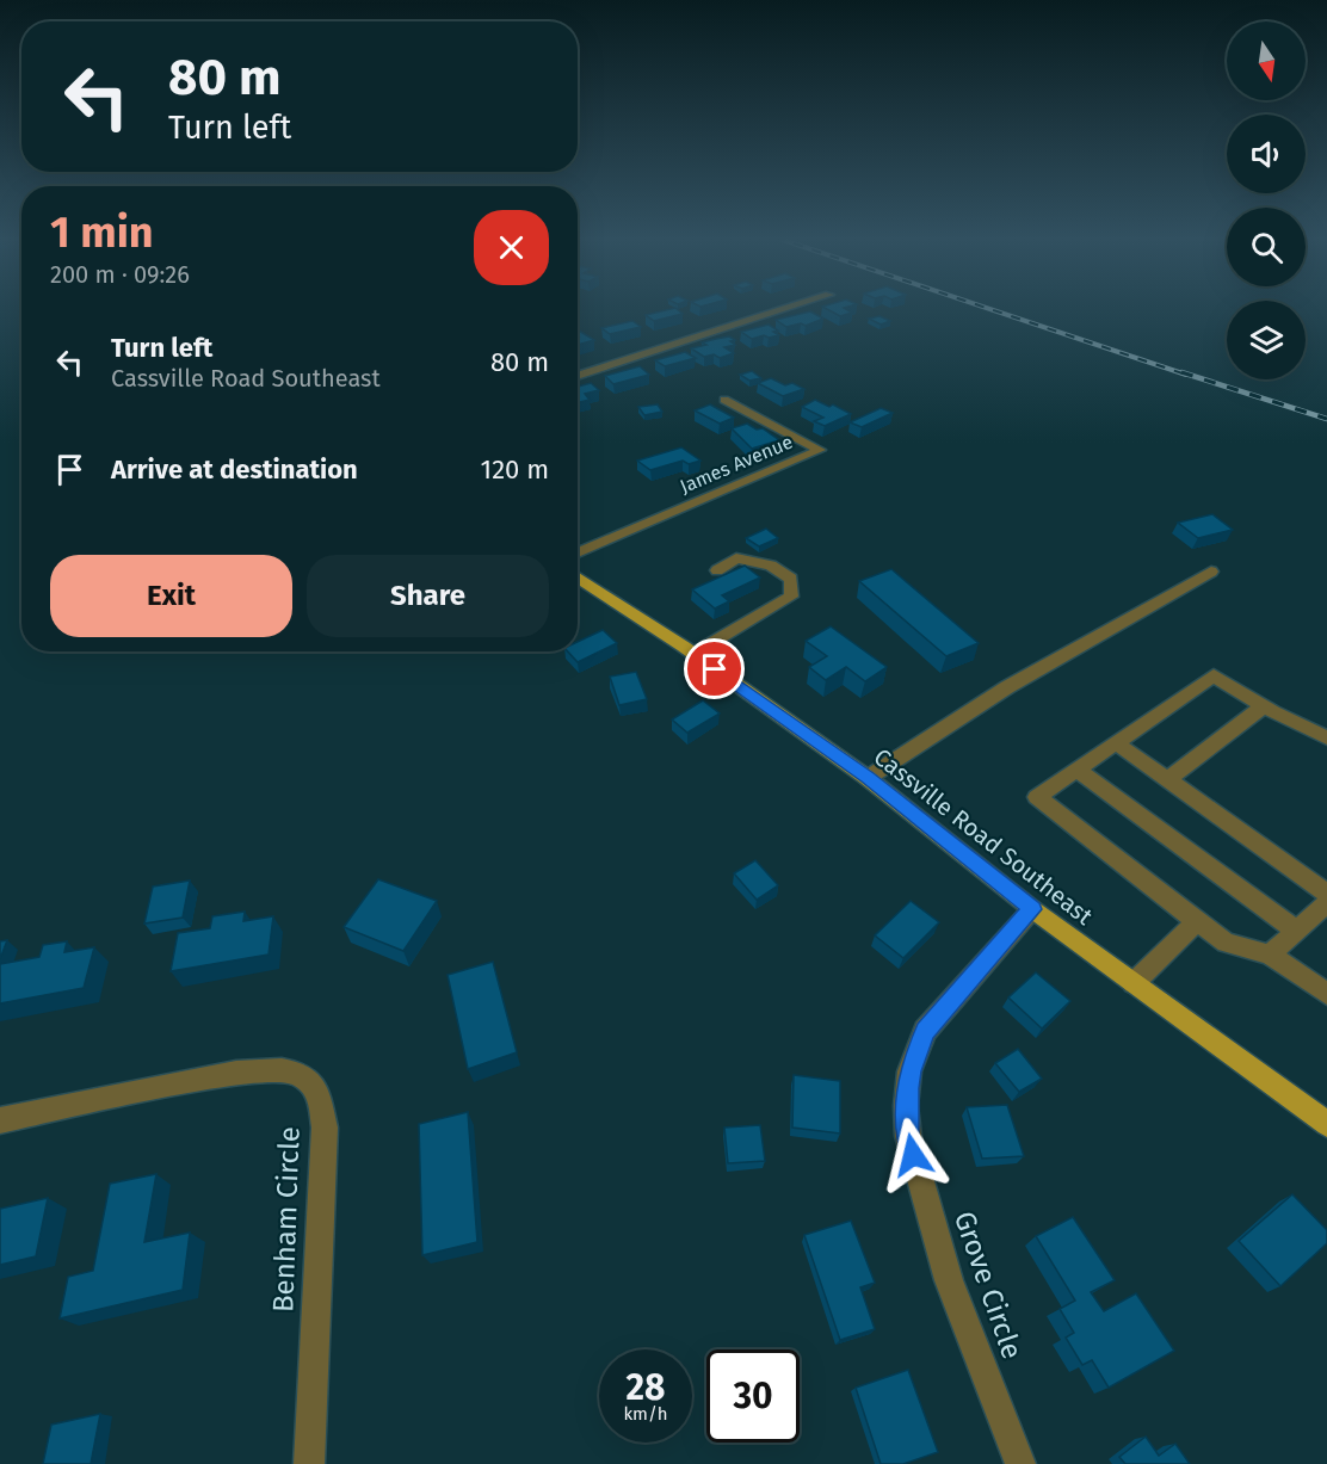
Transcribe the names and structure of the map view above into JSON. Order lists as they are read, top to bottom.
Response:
{
  "streets": {
    "main road": ["Cassville Road Southeast"],
    "street": ["James Avenue", "Benham Circle", "Grove Circle"]
  },
  "crossings": [
    ["Cassville Road Southeast", "Grove Circle"]
  ],
  "north": "bottom",
  "page": {
    "turn": ["80 m", "Turn left"],
    "heading": ["1 min", "200 m · 09:26"],
    "list": [
      {
        "name": "Turn left",
        "note": "Cassville Road Southeast",
        "value": "80 m"
      },
      {
        "name": "Arrive at destination",
        "value": "120 m"
      }
    ],
    "buttons": ["Exit", "Share"],
    "speed": "28 km/h",
    "limit": "30"
  }
}
